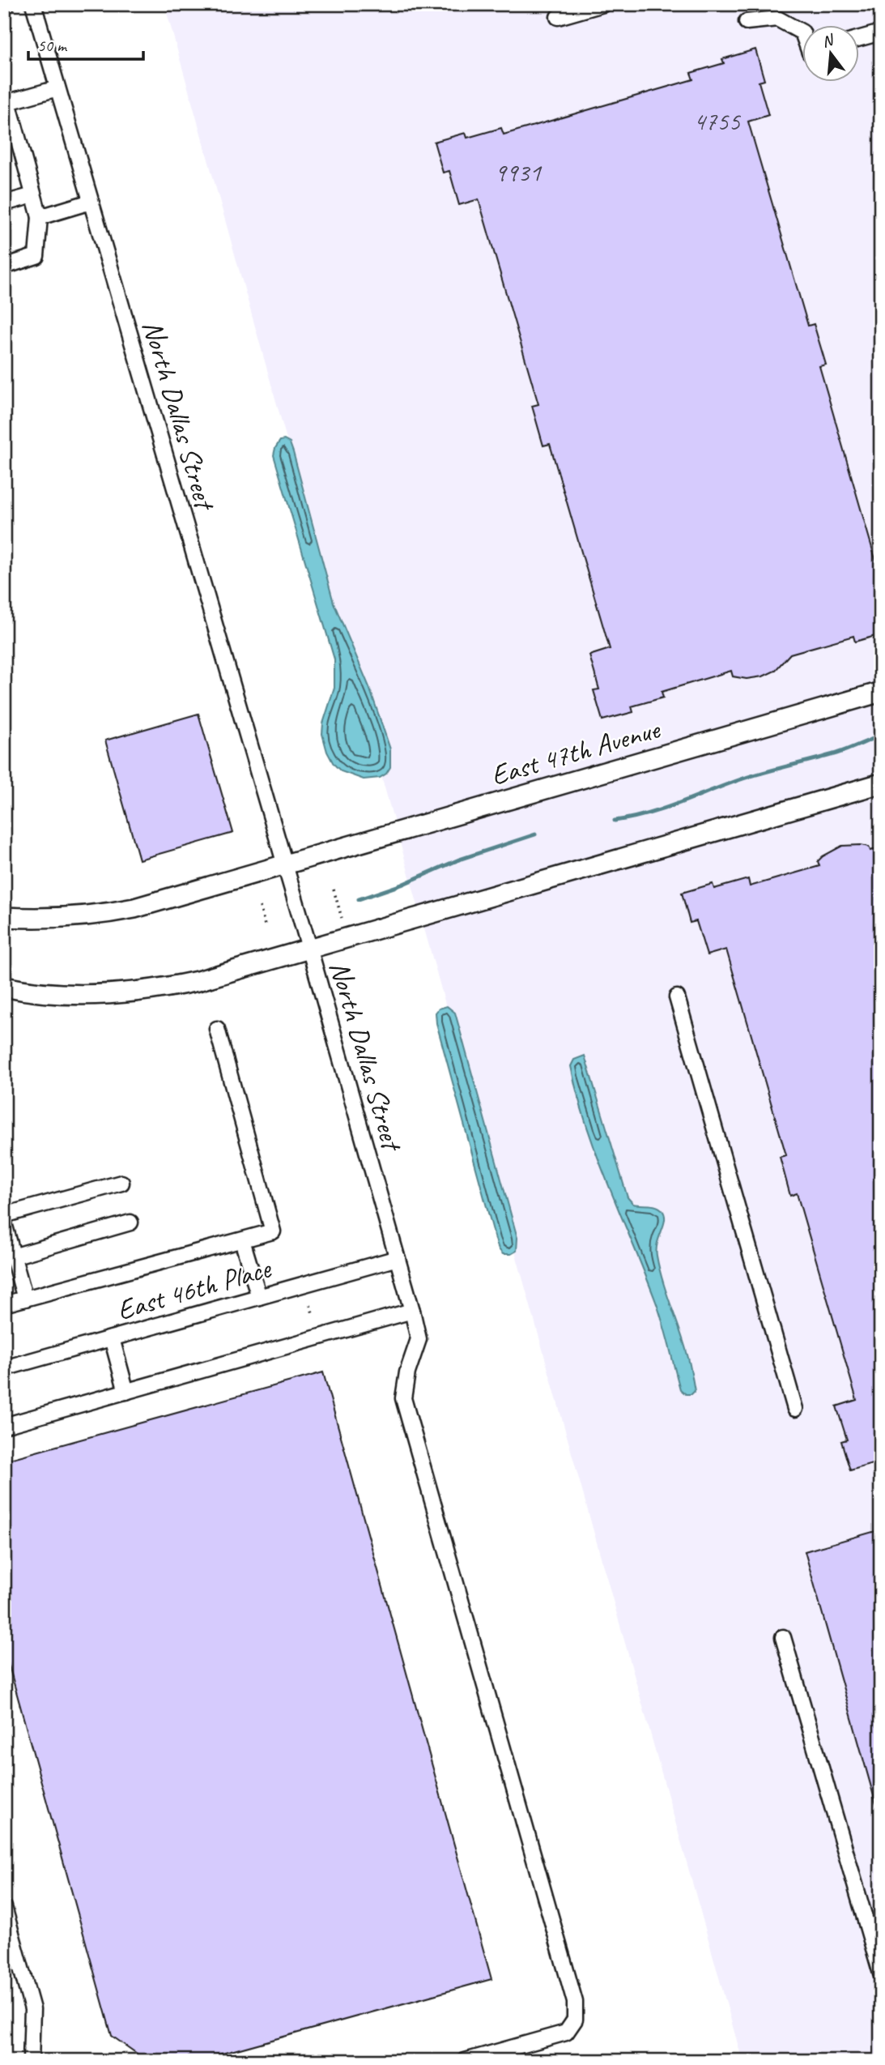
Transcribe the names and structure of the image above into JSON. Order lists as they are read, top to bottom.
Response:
{
  "streets": {
    "main road": ["East 47th Avenue"],
    "street": ["North Dallas Street", "East 46th Place"]
  },
  "crossings": [
    ["North Dallas Street", "East 47th Avenue"],
    ["North Dallas Street", "East 46th Place"]
  ],
  "house_numbers": ["4755", "9931"],
  "scale_bar": "50 m",
  "north": "top"
}
